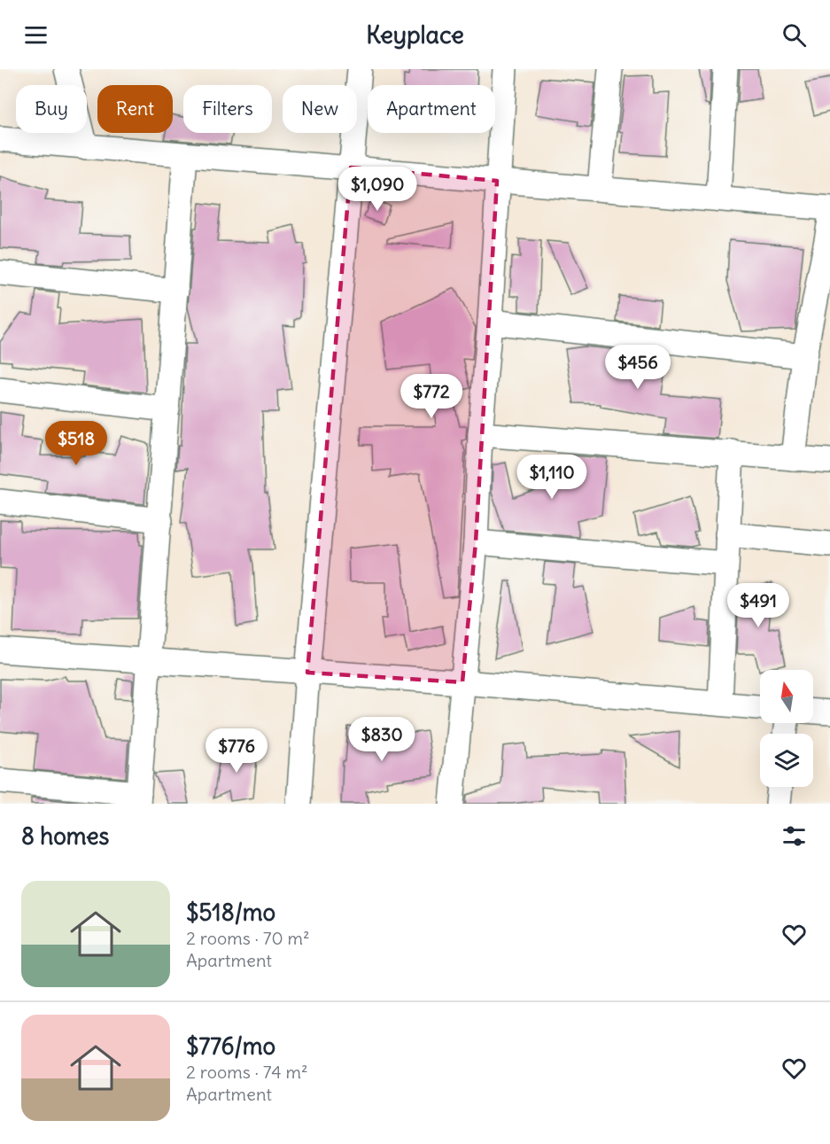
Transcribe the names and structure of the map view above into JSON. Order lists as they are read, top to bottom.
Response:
{
  "north": "top",
  "page": {
    "header": "Keyplace",
    "chip": [
      "Buy",
      "Rent",
      "Filters",
      "New",
      "Apartment"
    ],
    "price": [
      "$1,090",
      "$456",
      "$772",
      "$518",
      "$1,110",
      "$491",
      "$830",
      "$776"
    ],
    "heading": "8 homes",
    "list": [
      {
        "name": "$518/mo",
        "note": "2 rooms · 70 m² · Apartment"
      },
      {
        "name": "$776/mo",
        "note": "2 rooms · 74 m² · Apartment"
      }
    ]
  }
}
